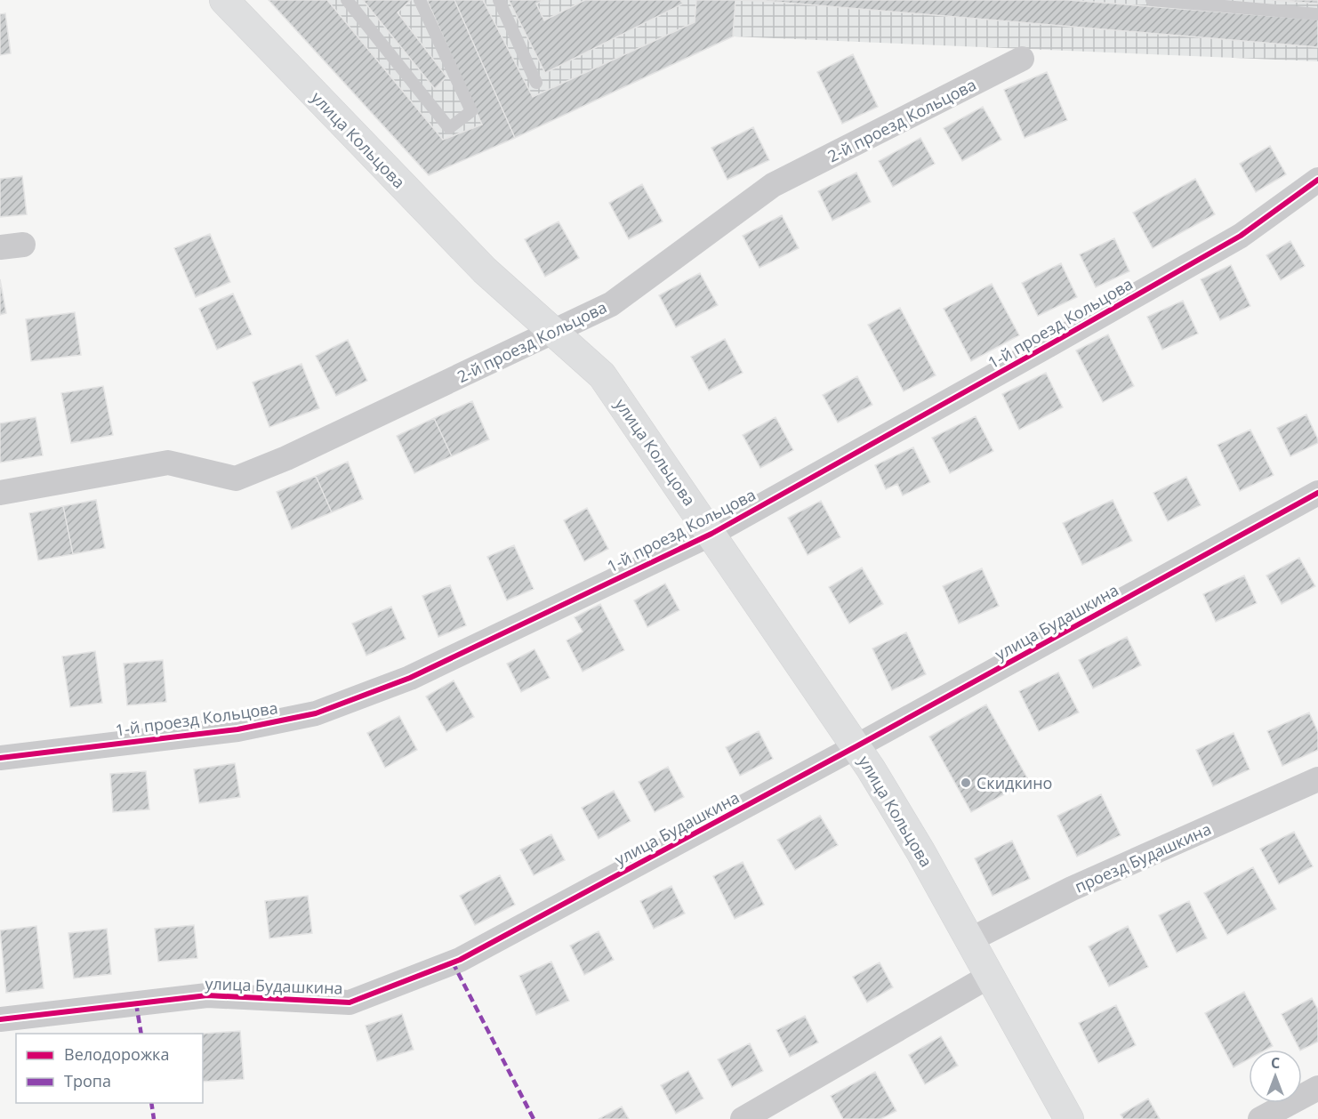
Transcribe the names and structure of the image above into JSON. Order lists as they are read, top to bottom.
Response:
{
  "streets": {
    "street": [
      "2-й проезд Кольцова",
      "улица Кольцова",
      "1-й проезд Кольцова",
      "улица Будашкина",
      "проезд Будашкина"
    ]
  },
  "crossings": [
    ["2-й проезд Кольцова", "улица Кольцова"],
    ["улица Кольцова", "1-й проезд Кольцова"],
    ["улица Кольцова", "улица Будашкина"],
    ["улица Кольцова", "проезд Будашкина"]
  ],
  "places": ["Скидкино"],
  "legend": ["Велодорожка", "Тропа"],
  "north": "top"
}
